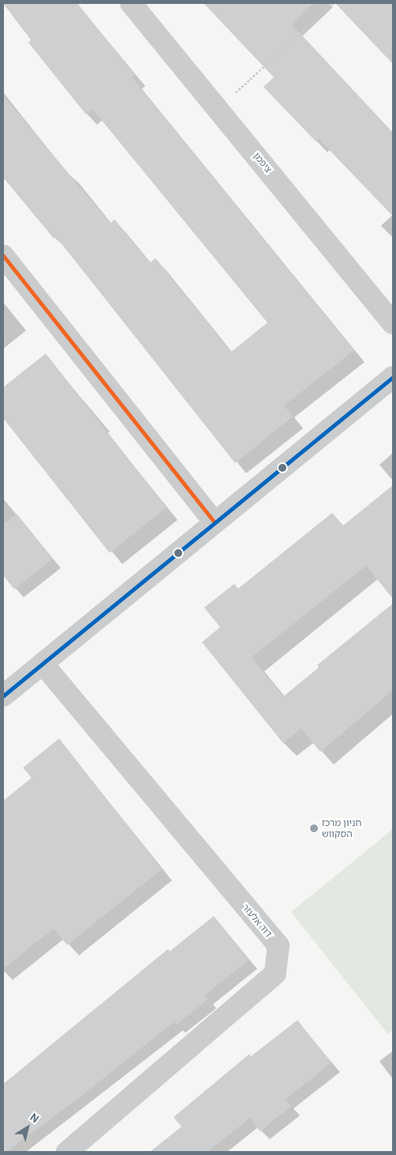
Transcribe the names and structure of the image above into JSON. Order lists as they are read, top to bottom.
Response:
{
  "streets": {
    "street": ["ציפמן", "דוד אלעזר"]
  },
  "places": ["חניון מרכז הסקווש"],
  "north": "top right"
}
